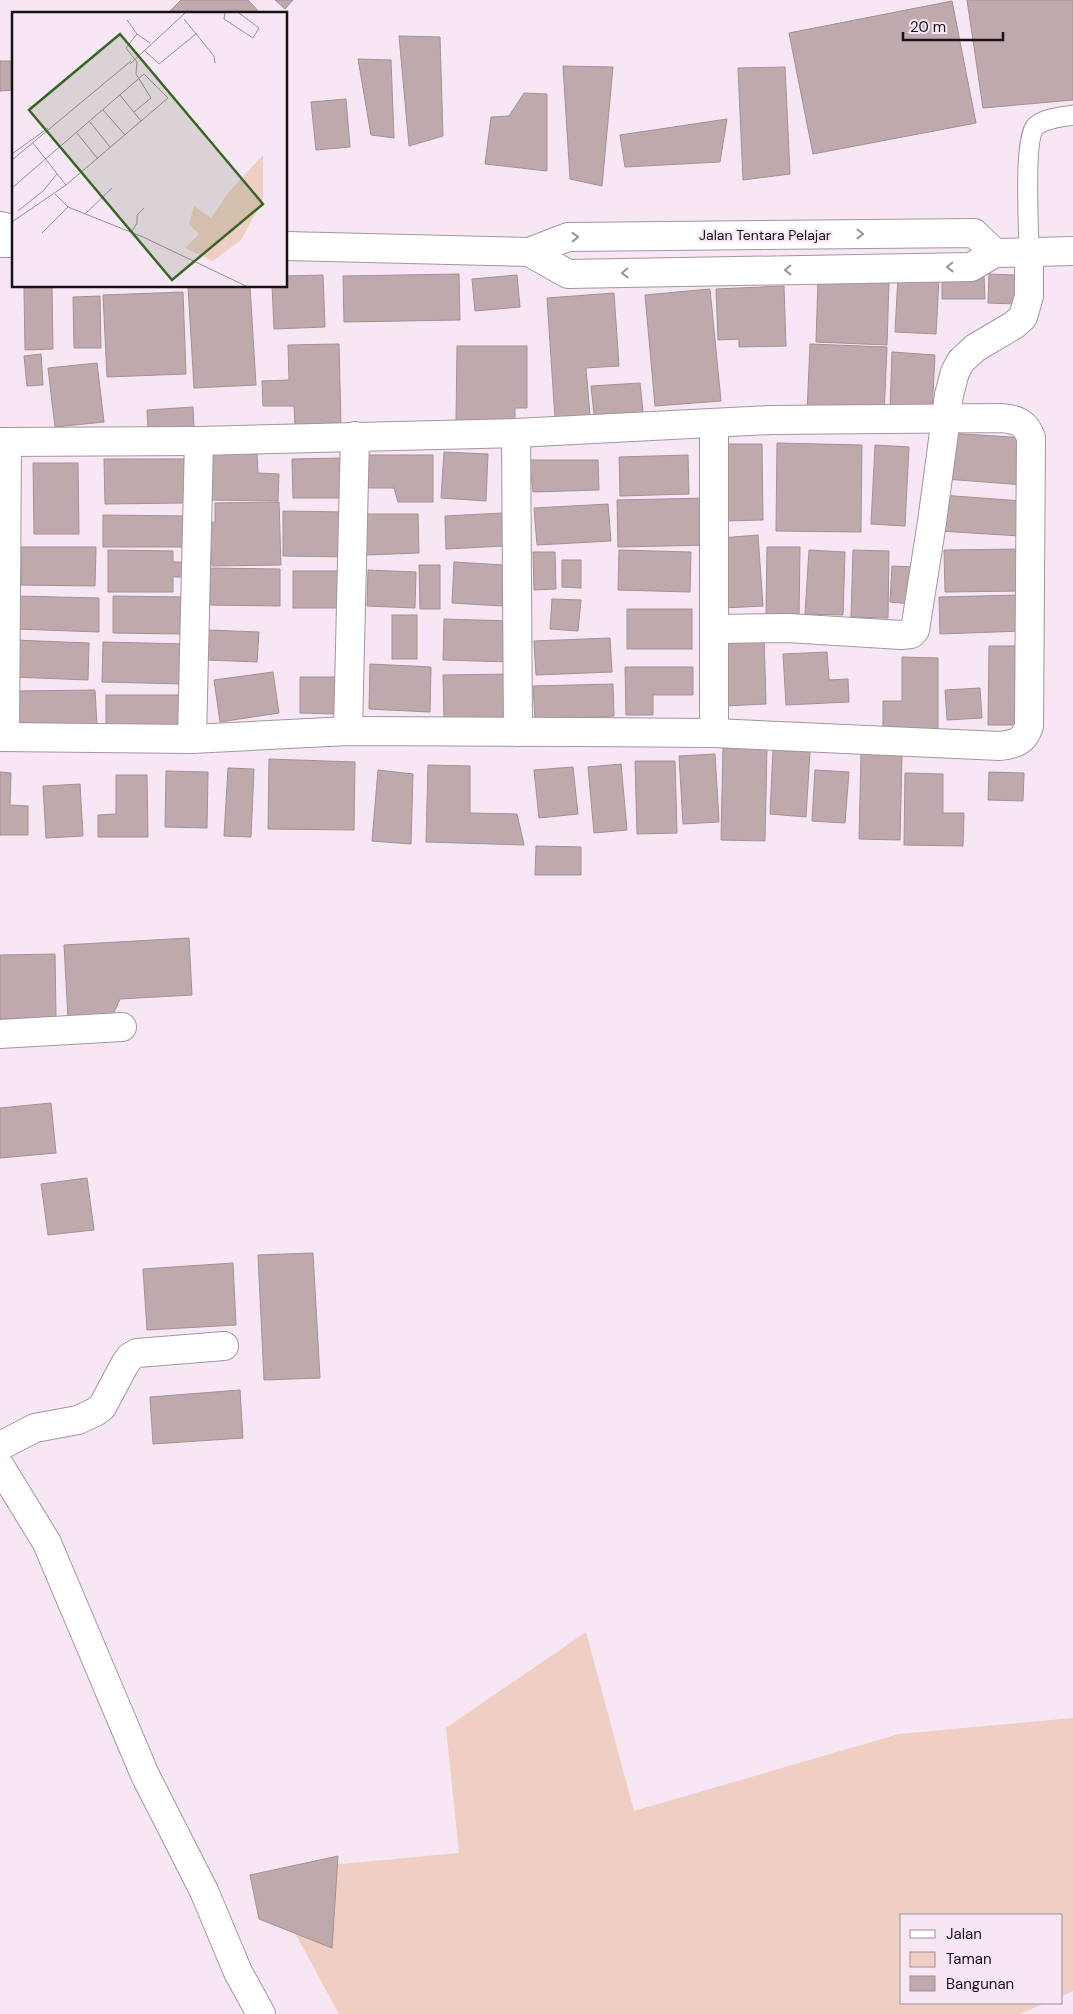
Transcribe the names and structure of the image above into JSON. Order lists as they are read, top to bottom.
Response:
{
  "streets": {
    "street": ["Jalan Tentara Pelajar"]
  },
  "legend": ["Jalan", "Taman", "Bangunan"],
  "scale_bar": "20 m"
}
